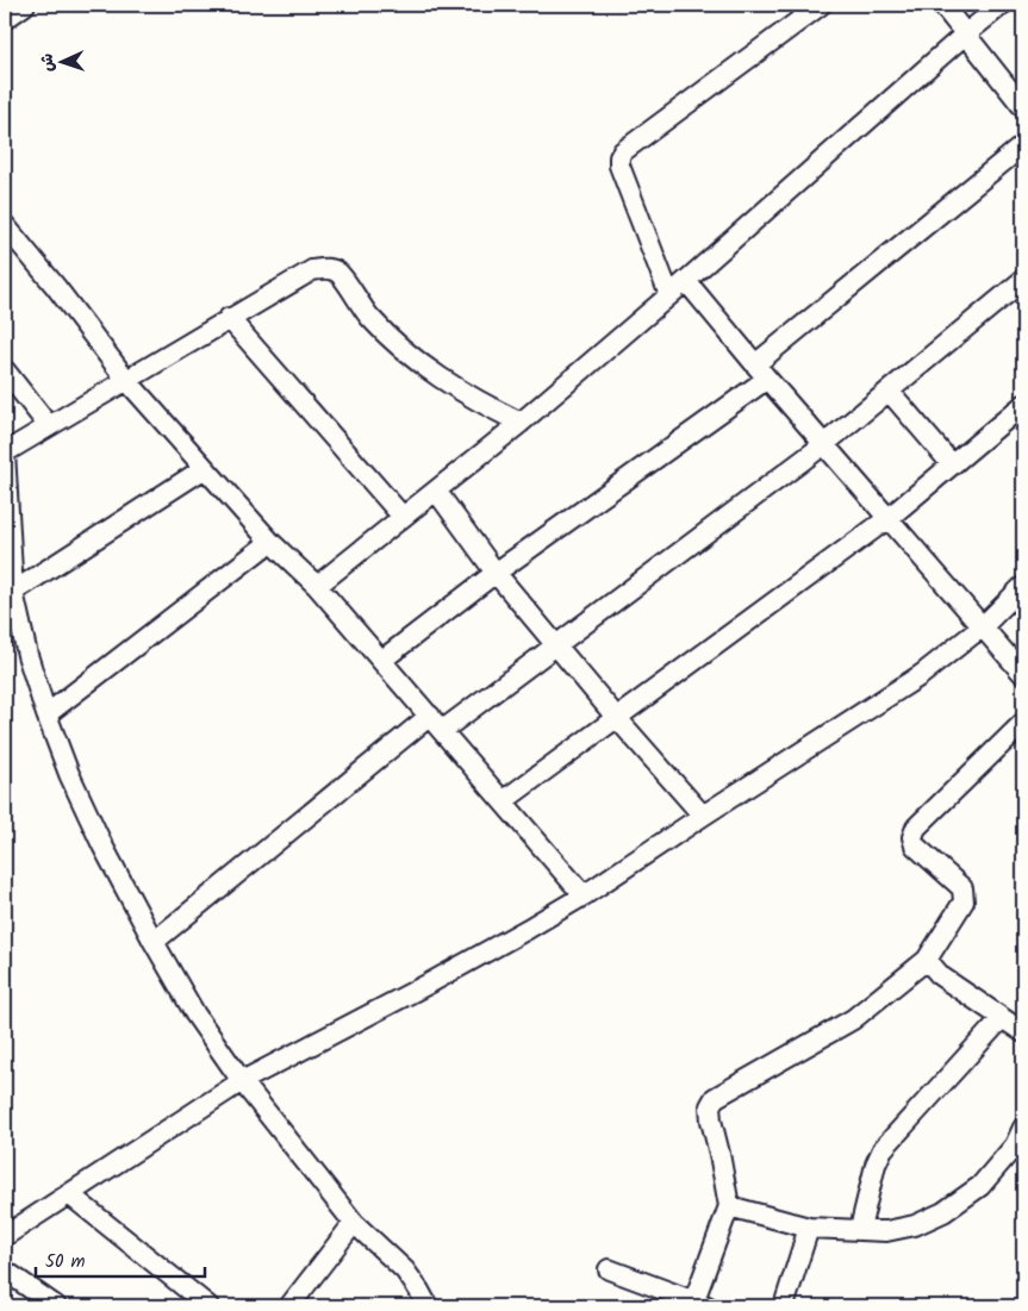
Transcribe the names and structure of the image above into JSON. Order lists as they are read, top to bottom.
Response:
{
  "scale_bar": "50 m",
  "north": "left"
}
